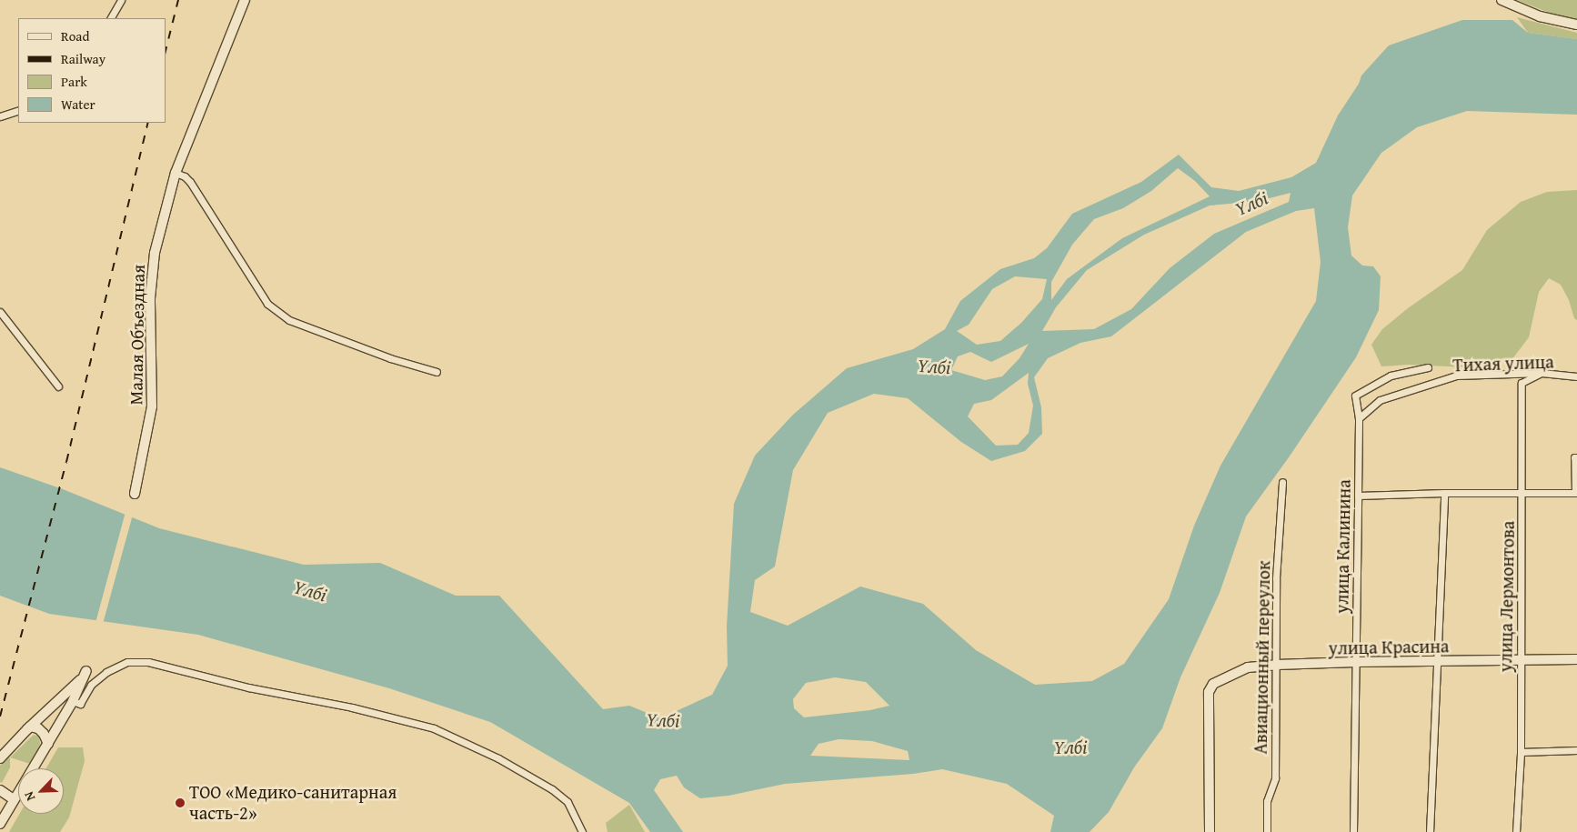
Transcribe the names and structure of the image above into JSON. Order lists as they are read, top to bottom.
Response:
{
  "streets": {
    "main road": ["Малая Объездная", "улица Красина"],
    "street": [
      "Тихая улица",
      "улица Калинина",
      "улица Лермонтова",
      "Авиационный переулок"
    ]
  },
  "crossings": [
    ["Тихая улица", "улица Калинина"],
    ["Тихая улица", "улица Лермонтова"],
    ["улица Калинина", "улица Красина"],
    ["улица Лермонтова", "улица Красина"],
    ["улица Красина", "Авиационный переулок"]
  ],
  "water": ["Үлбі"],
  "places": ["ТОО «Медико-санитарная часть-2»"],
  "legend": [
    "Road",
    "Railway",
    "Park",
    "Water"
  ],
  "north": "bottom left"
}
